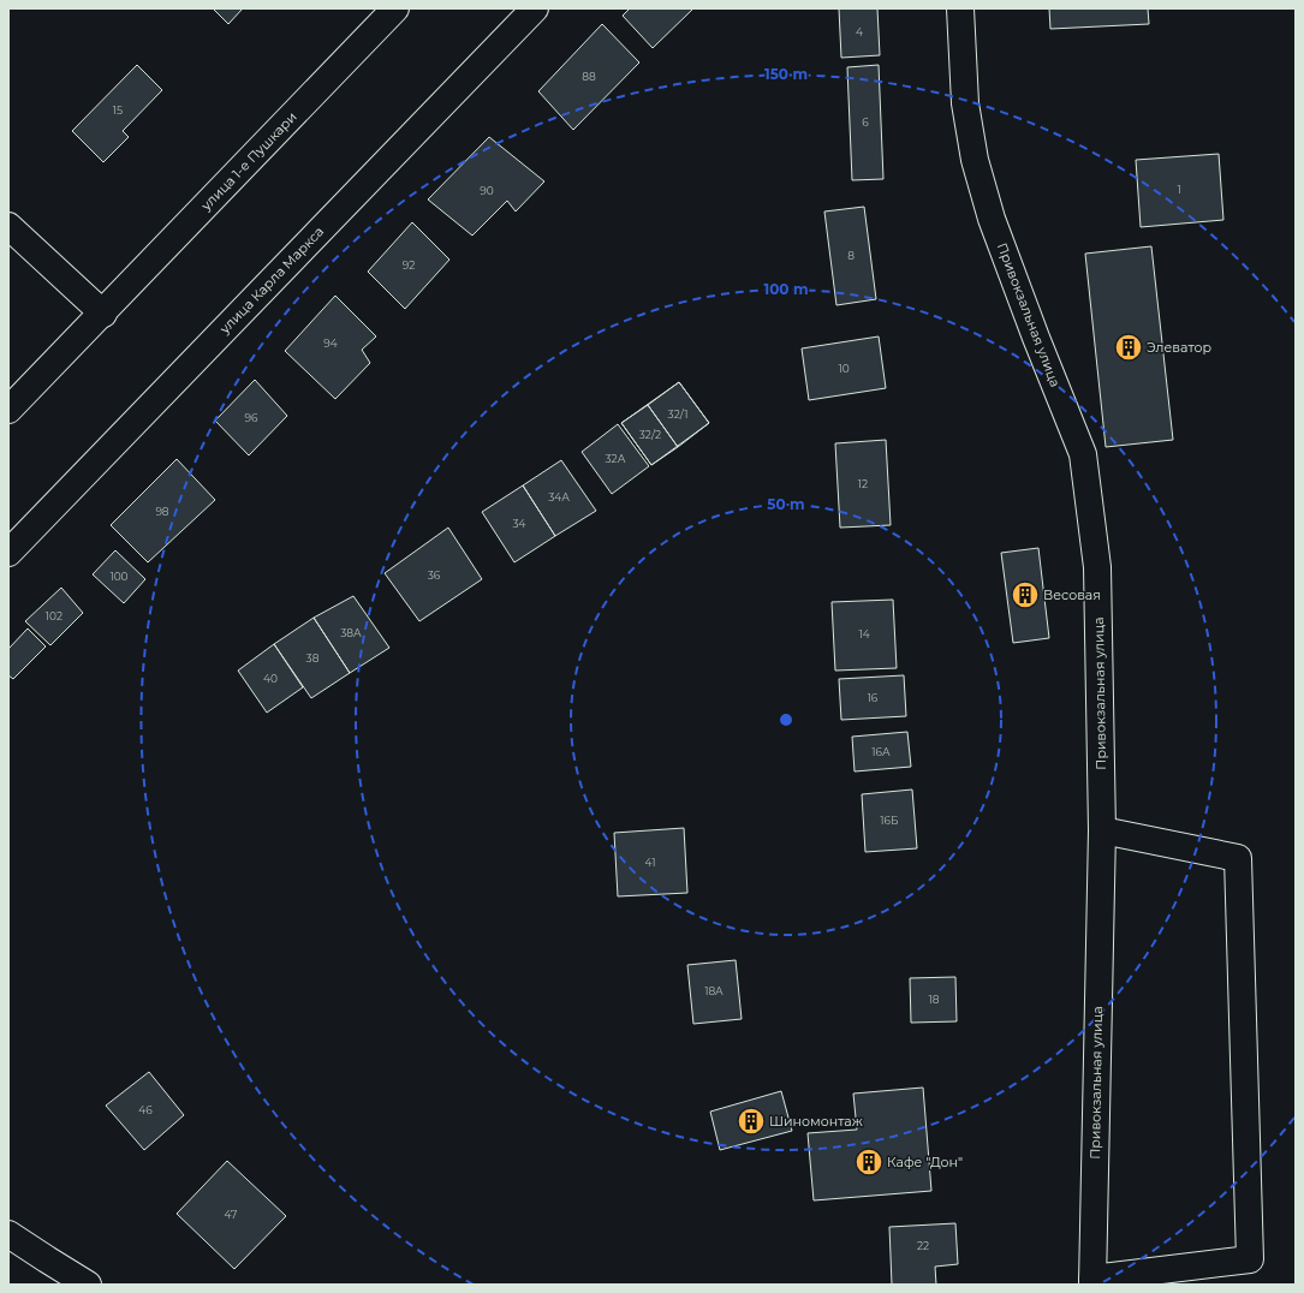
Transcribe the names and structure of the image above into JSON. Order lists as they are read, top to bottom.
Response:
{
  "streets": {
    "main road": ["улица 1-е Пушкари", "улица Карла Маркса", "Привокзальная улица"]
  },
  "places": {
    "building": [
      "Элеватор",
      "Весовая",
      "Шиномонтаж",
      "Кафе \"Дон\""
    ]
  },
  "house_numbers": [
    "4",
    "88",
    "15",
    "6",
    "1",
    "90",
    "8",
    "92",
    "94",
    "10",
    "32/1",
    "96",
    "32/2",
    "32А",
    "12",
    "34А",
    "98",
    "34",
    "36",
    "100",
    "102",
    "38А",
    "14",
    "38",
    "40",
    "16",
    "16А",
    "16Б",
    "41",
    "18А",
    "18",
    "46",
    "47",
    "22"
  ],
  "rings": ["150 m", "100 m", "50 m"]
}
